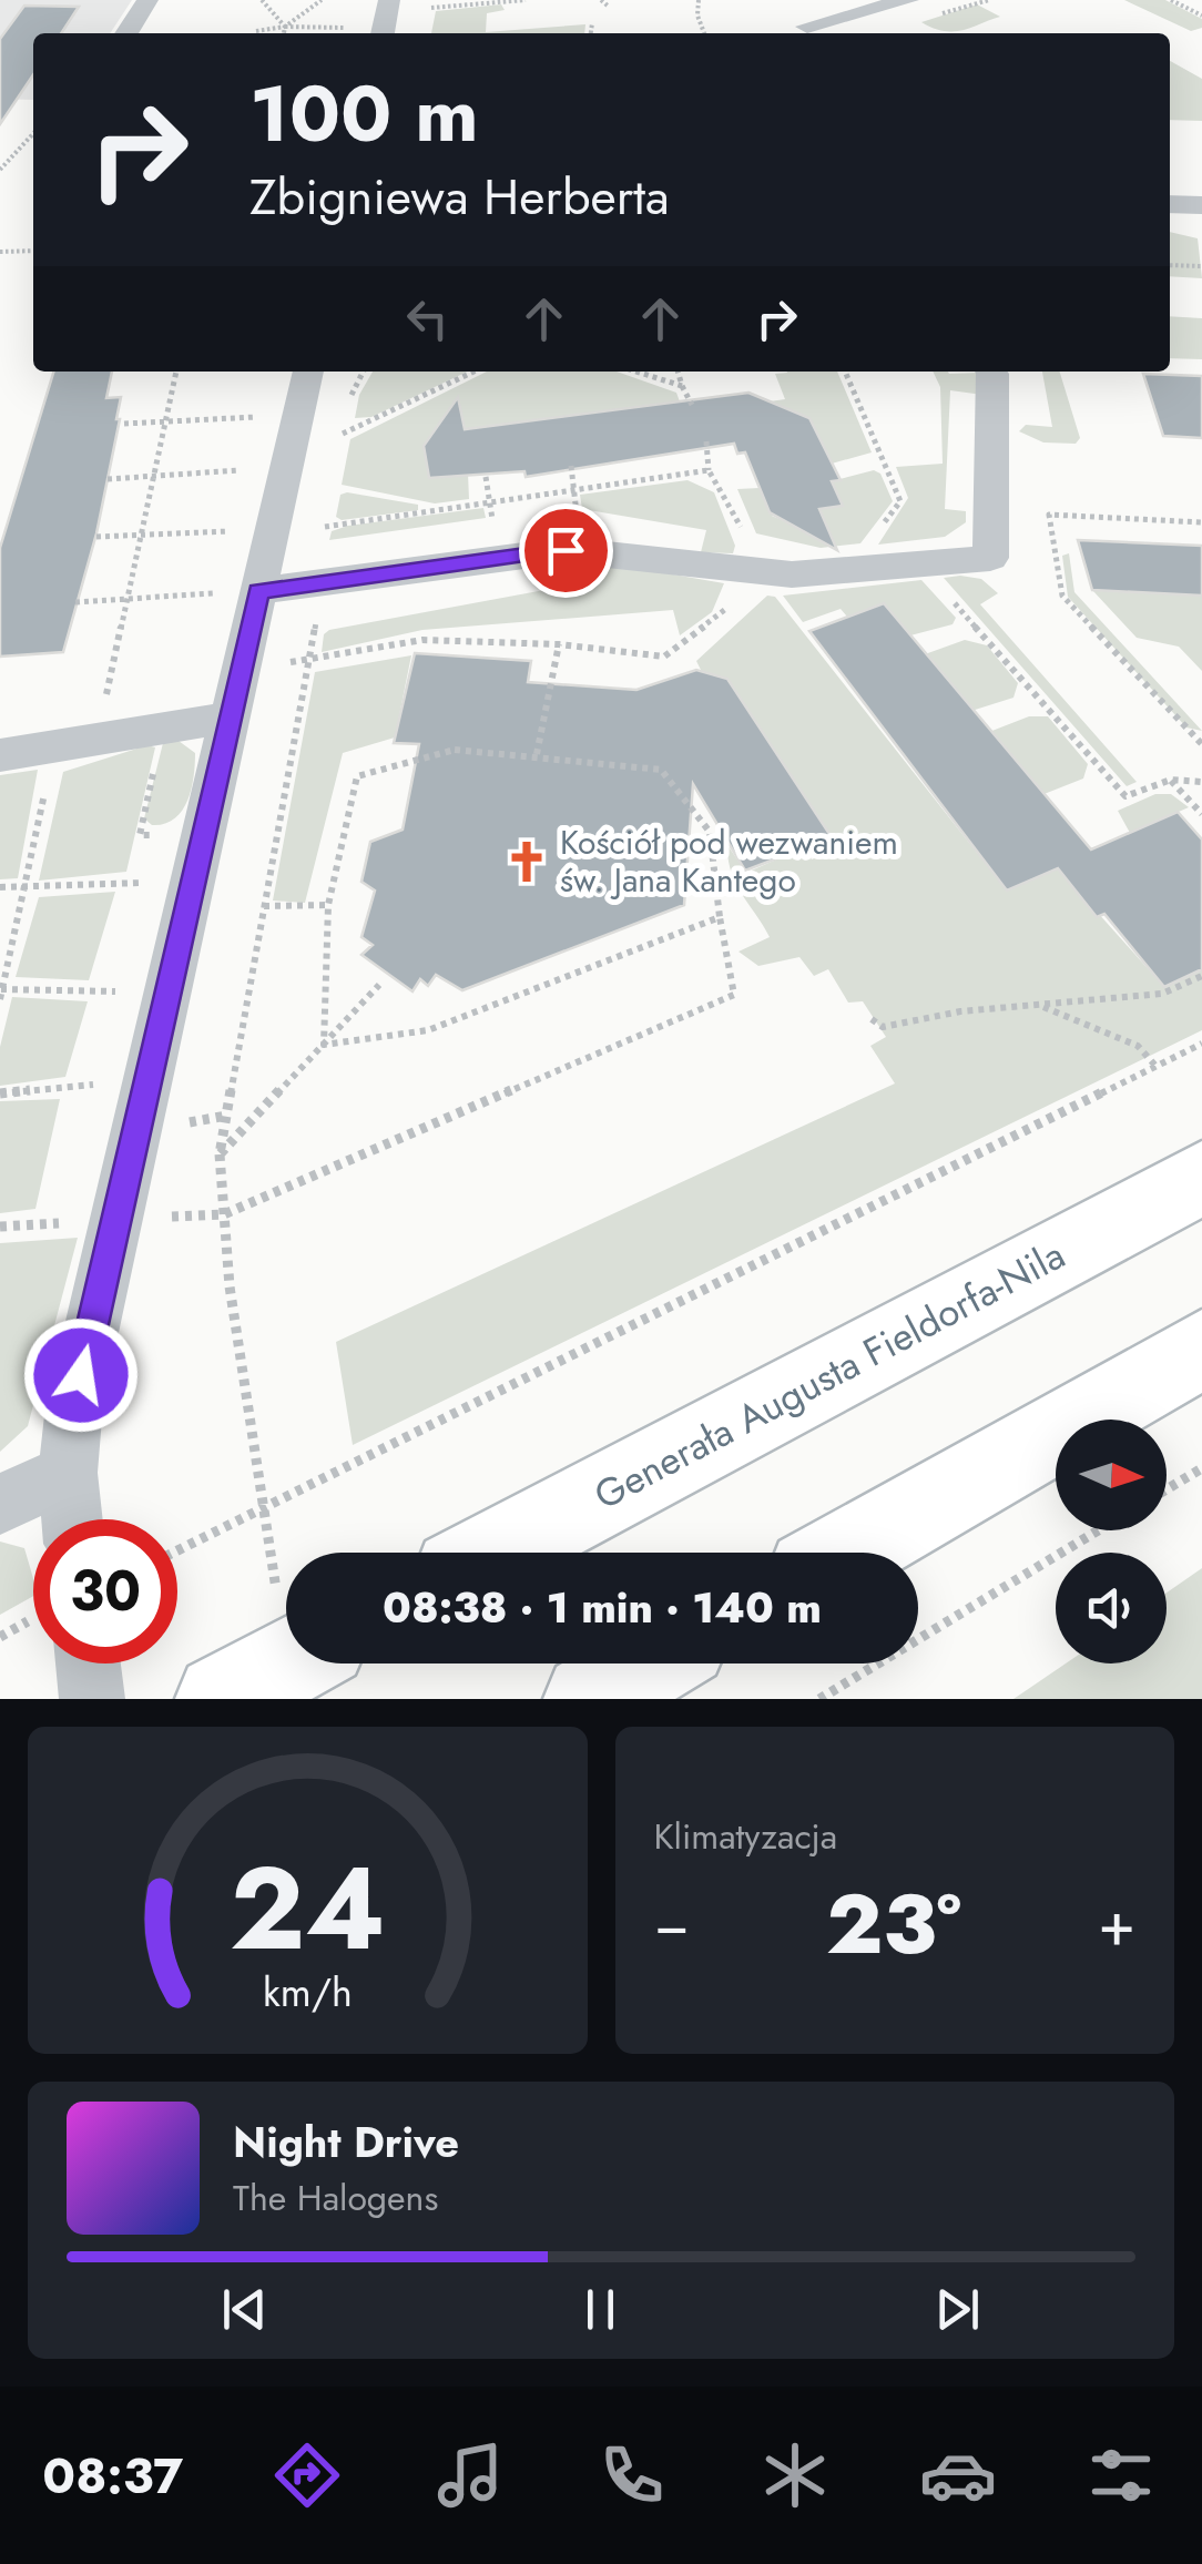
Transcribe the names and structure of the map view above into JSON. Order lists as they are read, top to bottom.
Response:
{
  "streets": {
    "street": ["Generała Augusta Fieldorfa-Nila"]
  },
  "places": {
    "church": ["Kościół pod wezwaniem św. Jana Kantego"]
  },
  "north": "right",
  "page": {
    "turn": ["100 m", "Zbigniewa Herberta"],
    "limit": "30",
    "trip": "08:38 · 1 min · 140 m",
    "tile": "Klimatyzacja",
    "heat": ["−", "23°", "+"],
    "song": ["Night Drive", "The Halogens"],
    "tabs": "08:37",
    "gauge": ["24", "km/h"]
  }
}
